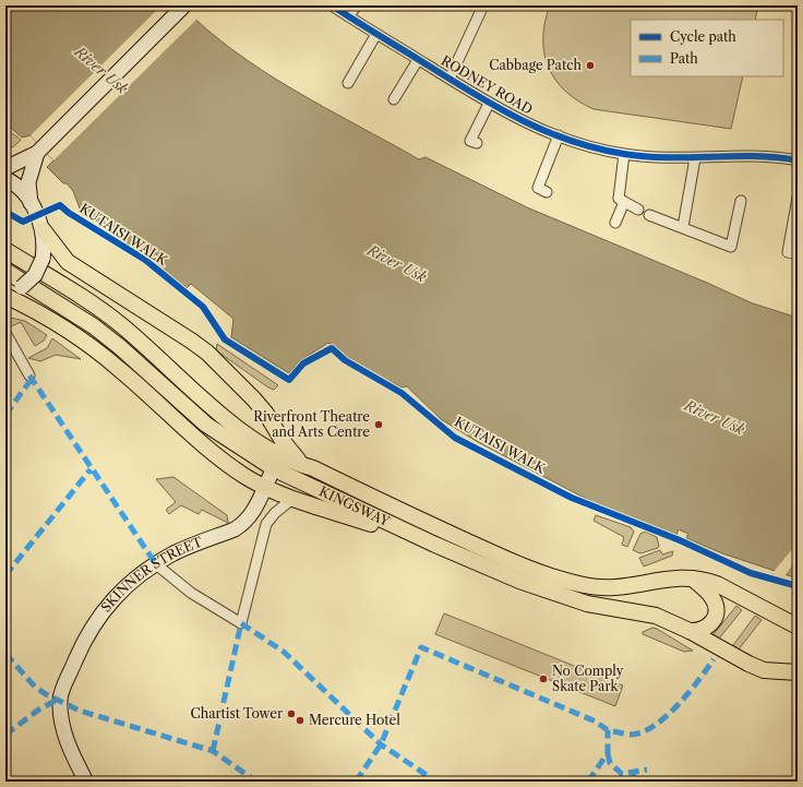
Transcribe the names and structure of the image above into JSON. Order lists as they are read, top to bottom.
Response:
{
  "streets": {
    "main road": ["KINGSWAY"],
    "street": ["RODNEY ROAD", "SKINNER STREET"],
    "cycle path": ["KUTAISI WALK"]
  },
  "water": ["River Usk"],
  "places": [
    "Cabbage Patch",
    "Riverfront Theatre and Arts Centre",
    "No Comply Skate Park",
    "Chartist Tower",
    "Mercure Hotel"
  ],
  "legend": ["Cycle path", "Path"]
}
